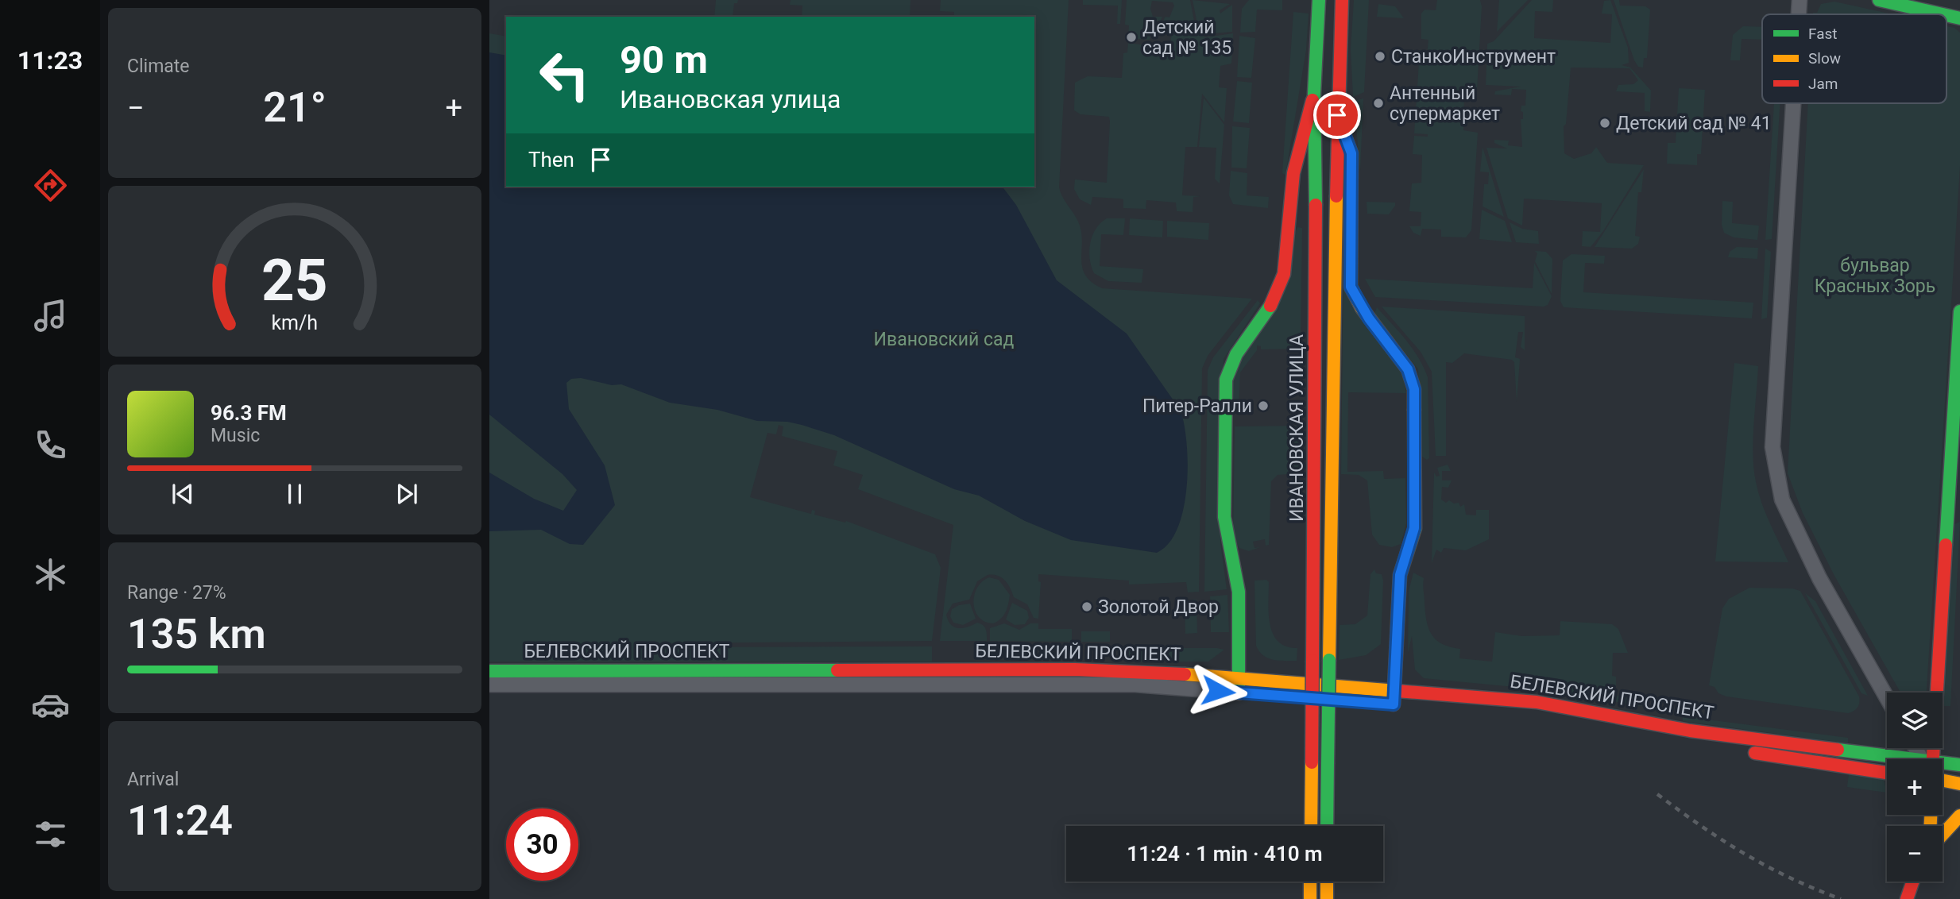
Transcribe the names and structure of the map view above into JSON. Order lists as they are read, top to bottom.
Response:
{
  "streets": {
    "street": ["ИВАНОВСКАЯ УЛИЦА", "БЕЛЕВСКИЙ ПРОСПЕКТ"]
  },
  "crossings": [
    ["ИВАНОВСКАЯ УЛИЦА", "БЕЛЕВСКИЙ ПРОСПЕКТ"]
  ],
  "parks": ["бульвар Красных Зорь", "Ивановский сад"],
  "places": [
    "Детский сад № 135",
    "СтанкоИнструмент",
    "Антенный супермаркет",
    "Детский сад № 41",
    "Питер-Ралли",
    "Золотой Двор"
  ],
  "legend": ["Fast", "Slow", "Jam"],
  "page": {
    "tabs": "11:23",
    "tile": [
      "Climate",
      ["Range · 27%", "135 km"],
      ["Arrival", "11:24"]
    ],
    "turn": ["90 m", "Ивановская улица"],
    "heat": ["−", "21°", "+"],
    "then": "Then",
    "song": ["96.3 FM", "Music"],
    "map_buttons": ["+", "−"],
    "limit": "30",
    "trip": "11:24 · 1 min · 410 m",
    "gauge": ["25", "km/h"]
  }
}
